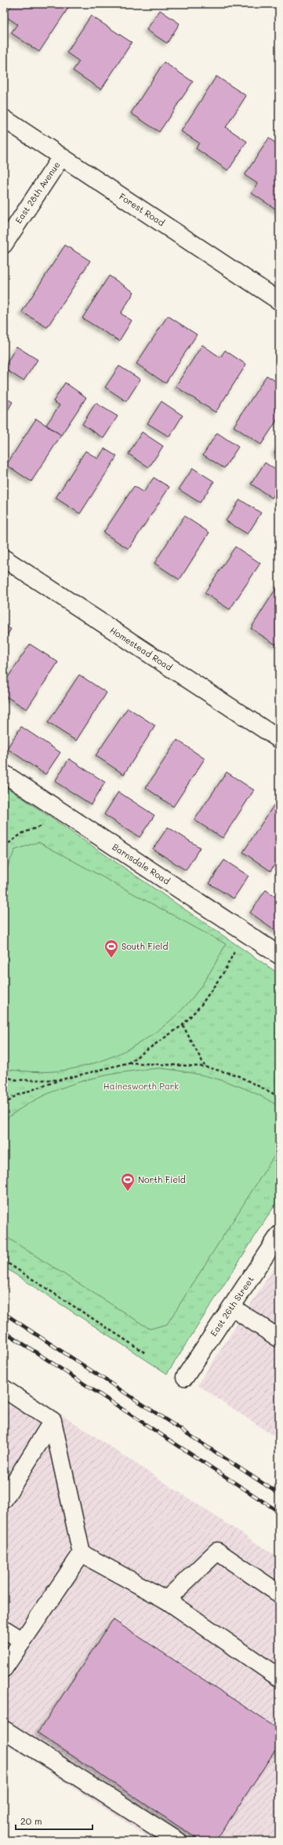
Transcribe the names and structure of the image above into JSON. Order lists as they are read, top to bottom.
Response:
{
  "streets": {
    "street": [
      "East 28th Avenue",
      "Forest Road",
      "Homestead Road",
      "Barnsdale Road",
      "East 26th Street"
    ]
  },
  "crossings": [
    ["East 28th Avenue", "Forest Road"]
  ],
  "parks": ["Hainesworth Park"],
  "places": {
    "sports": ["South Field", "North Field"]
  },
  "scale_bar": "20 m"
}
